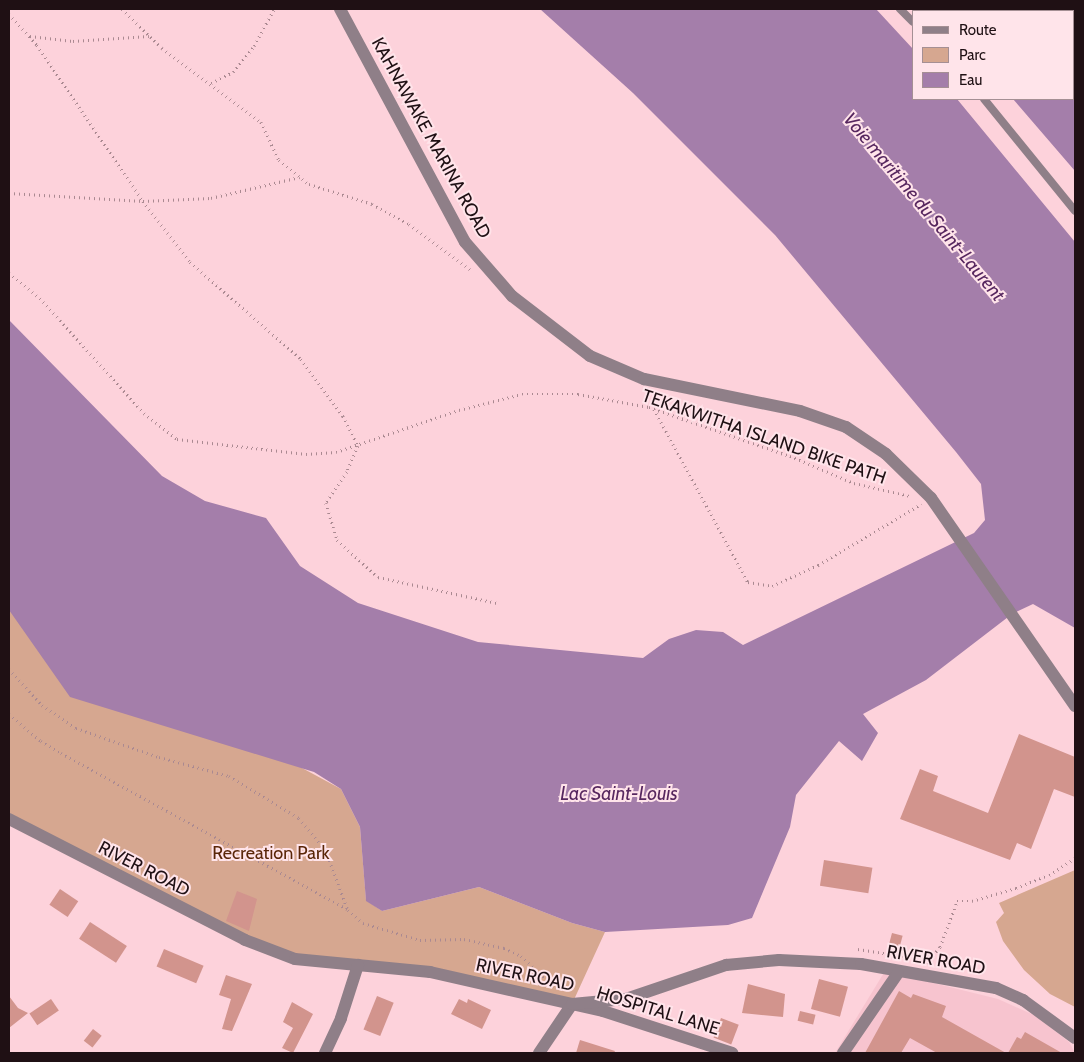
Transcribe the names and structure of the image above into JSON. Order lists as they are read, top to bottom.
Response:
{
  "streets": {
    "street": ["KAHNAWAKE MARINA ROAD", "RIVER ROAD", "HOSPITAL LANE"],
    "path": ["TEKAKWITHA ISLAND BIKE PATH"]
  },
  "crossings": [
    ["KAHNAWAKE MARINA ROAD", "TEKAKWITHA ISLAND BIKE PATH"],
    ["RIVER ROAD", "HOSPITAL LANE"]
  ],
  "water": ["Voie maritime du Saint-Laurent", "Lac Saint-Louis"],
  "parks": ["Recreation Park"],
  "legend": ["Route", "Parc", "Eau"]
}
